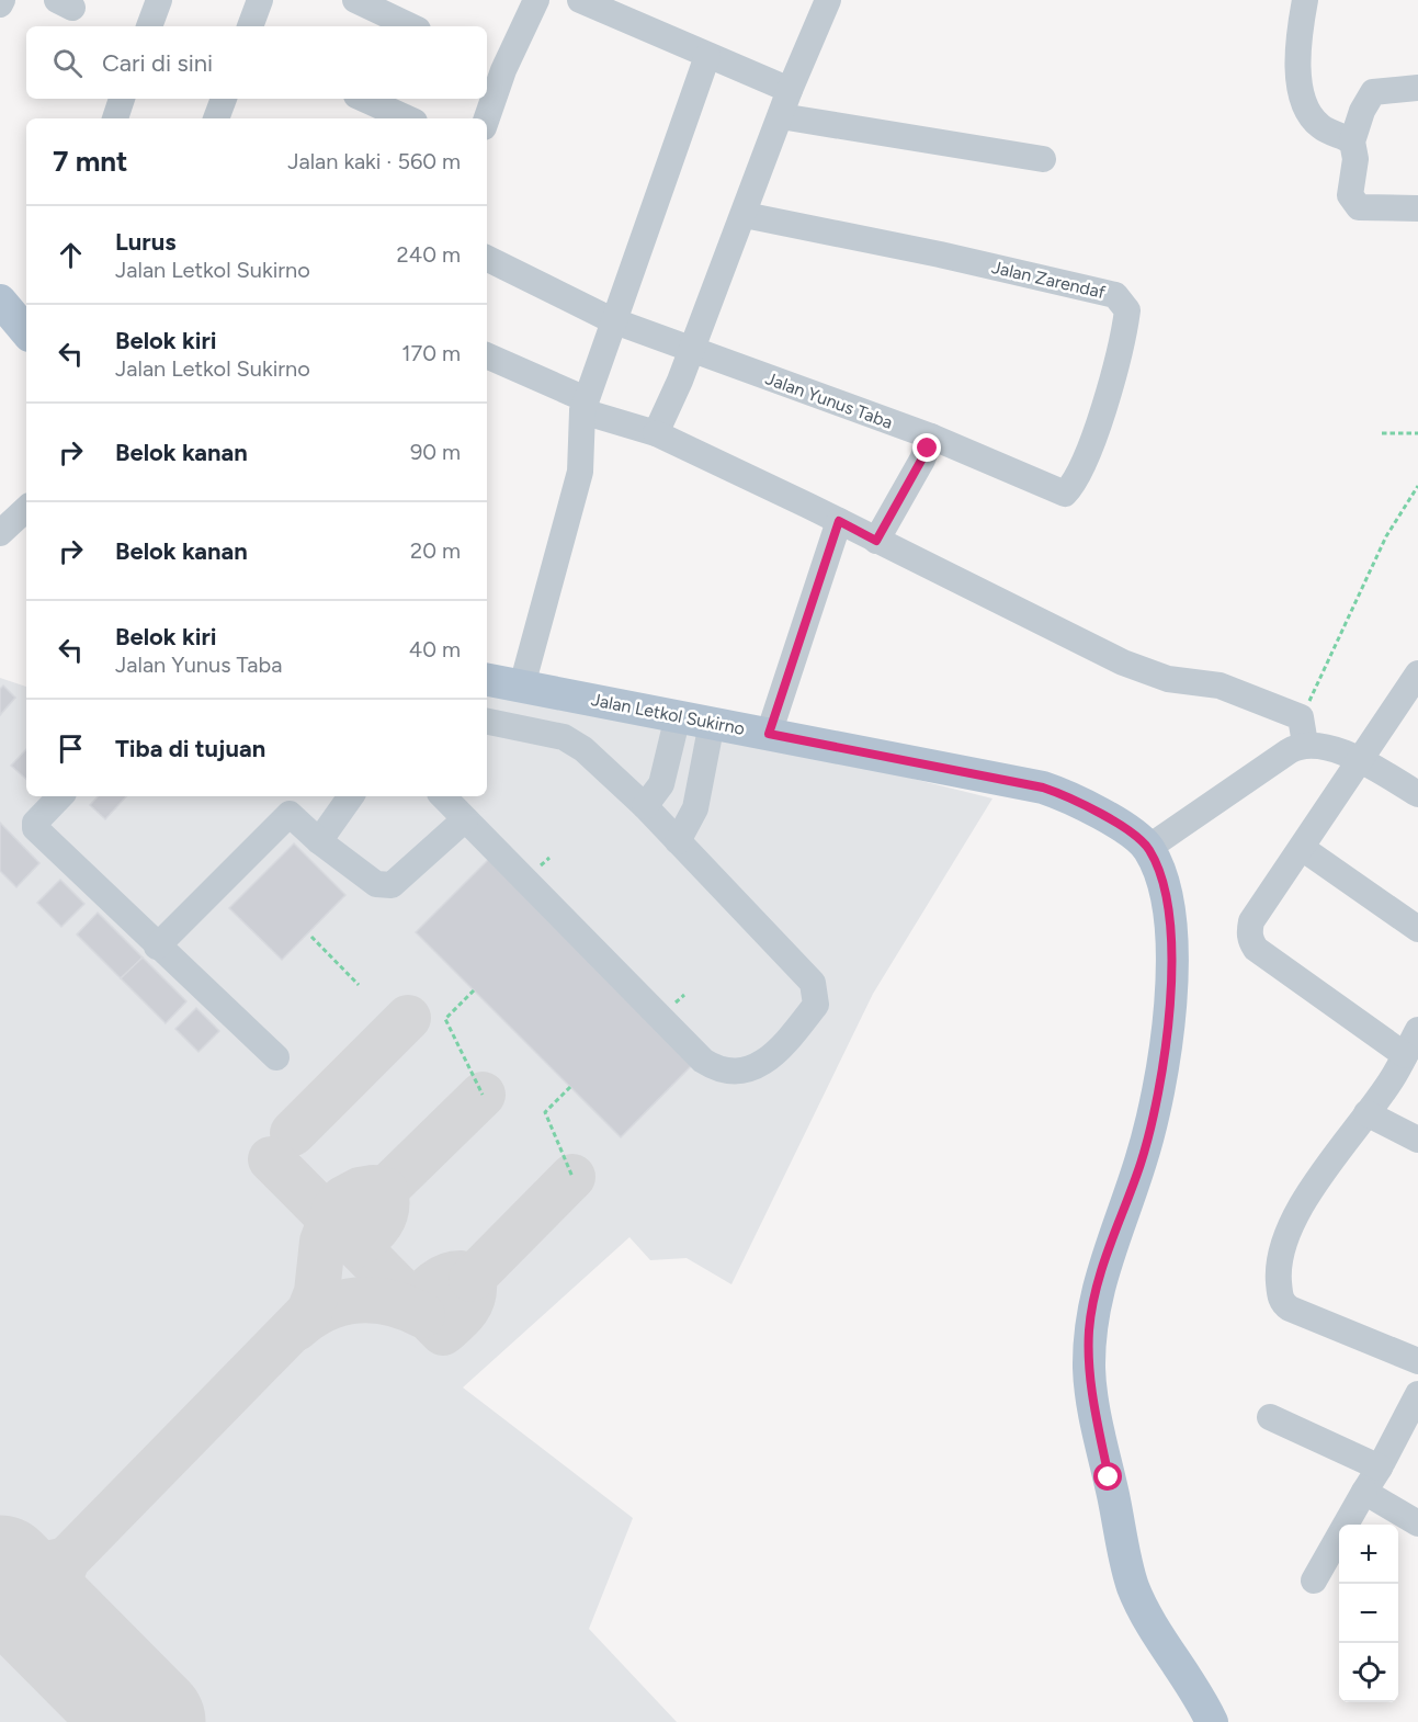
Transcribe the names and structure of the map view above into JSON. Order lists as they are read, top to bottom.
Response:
{
  "streets": {
    "main road": ["Jalan Letkol Sukirno"],
    "street": ["Jalan Zarendaf", "Jalan Yunus Taba"]
  },
  "crossings": [
    ["Jalan Zarendaf", "Jalan Yunus Taba"]
  ],
  "page": {
    "search": "Cari di sini",
    "heading": ["7 mnt", "Jalan kaki · 560 m"],
    "list": [
      ["Lurus", "Jalan Letkol Sukirno", "240 m"],
      ["Belok kiri", "Jalan Letkol Sukirno", "170 m"],
      ["Belok kanan", "90 m"],
      ["Belok kanan", "20 m"],
      ["Belok kiri", "Jalan Yunus Taba", "40 m"],
      "Tiba di tujuan"
    ],
    "map_buttons": ["+", "−"]
  }
}
